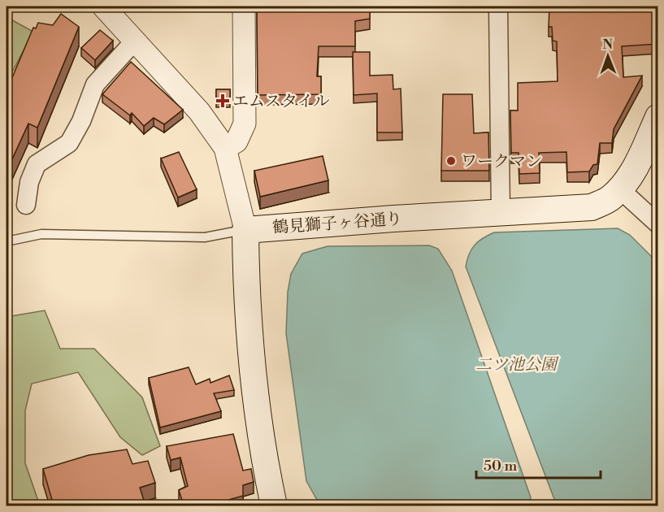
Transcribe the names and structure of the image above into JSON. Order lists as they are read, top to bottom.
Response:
{
  "streets": {
    "main road": ["鶴見獅子ヶ谷通り"]
  },
  "parks": ["二ツ池公園"],
  "places": {
    "health": ["エムスタイル"],
    "other": ["ワークマン"]
  },
  "scale_bar": "50 m",
  "north": "top"
}
